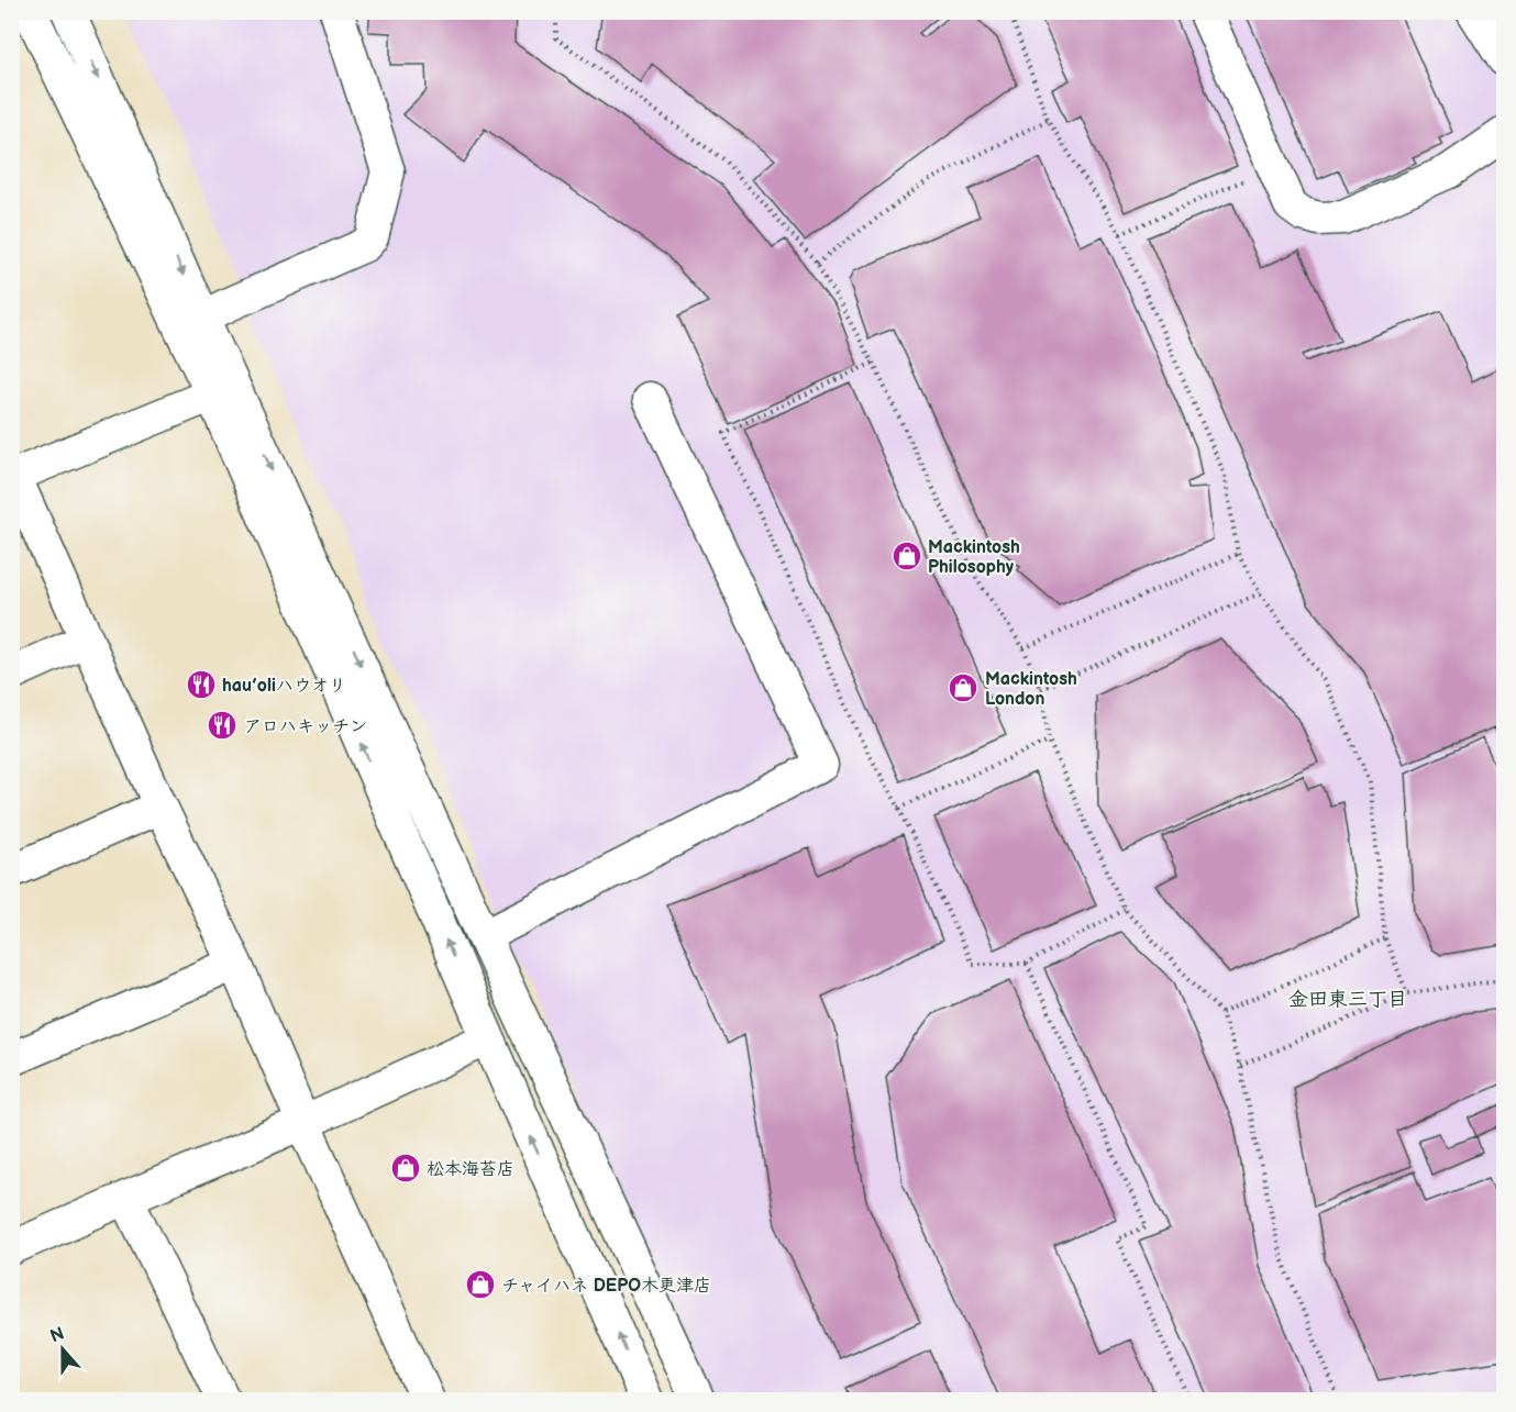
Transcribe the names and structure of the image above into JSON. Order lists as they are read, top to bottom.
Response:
{
  "districts": ["金田東三丁目"],
  "places": {
    "shop": [
      "Mackintosh Philosophy",
      "Mackintosh London",
      "松本海苔店",
      "チャイハネ DEPO木更津店"
    ],
    "restaurant": ["hau’oliハウオリ", "アロハキッチン"]
  },
  "north": "top"
}
